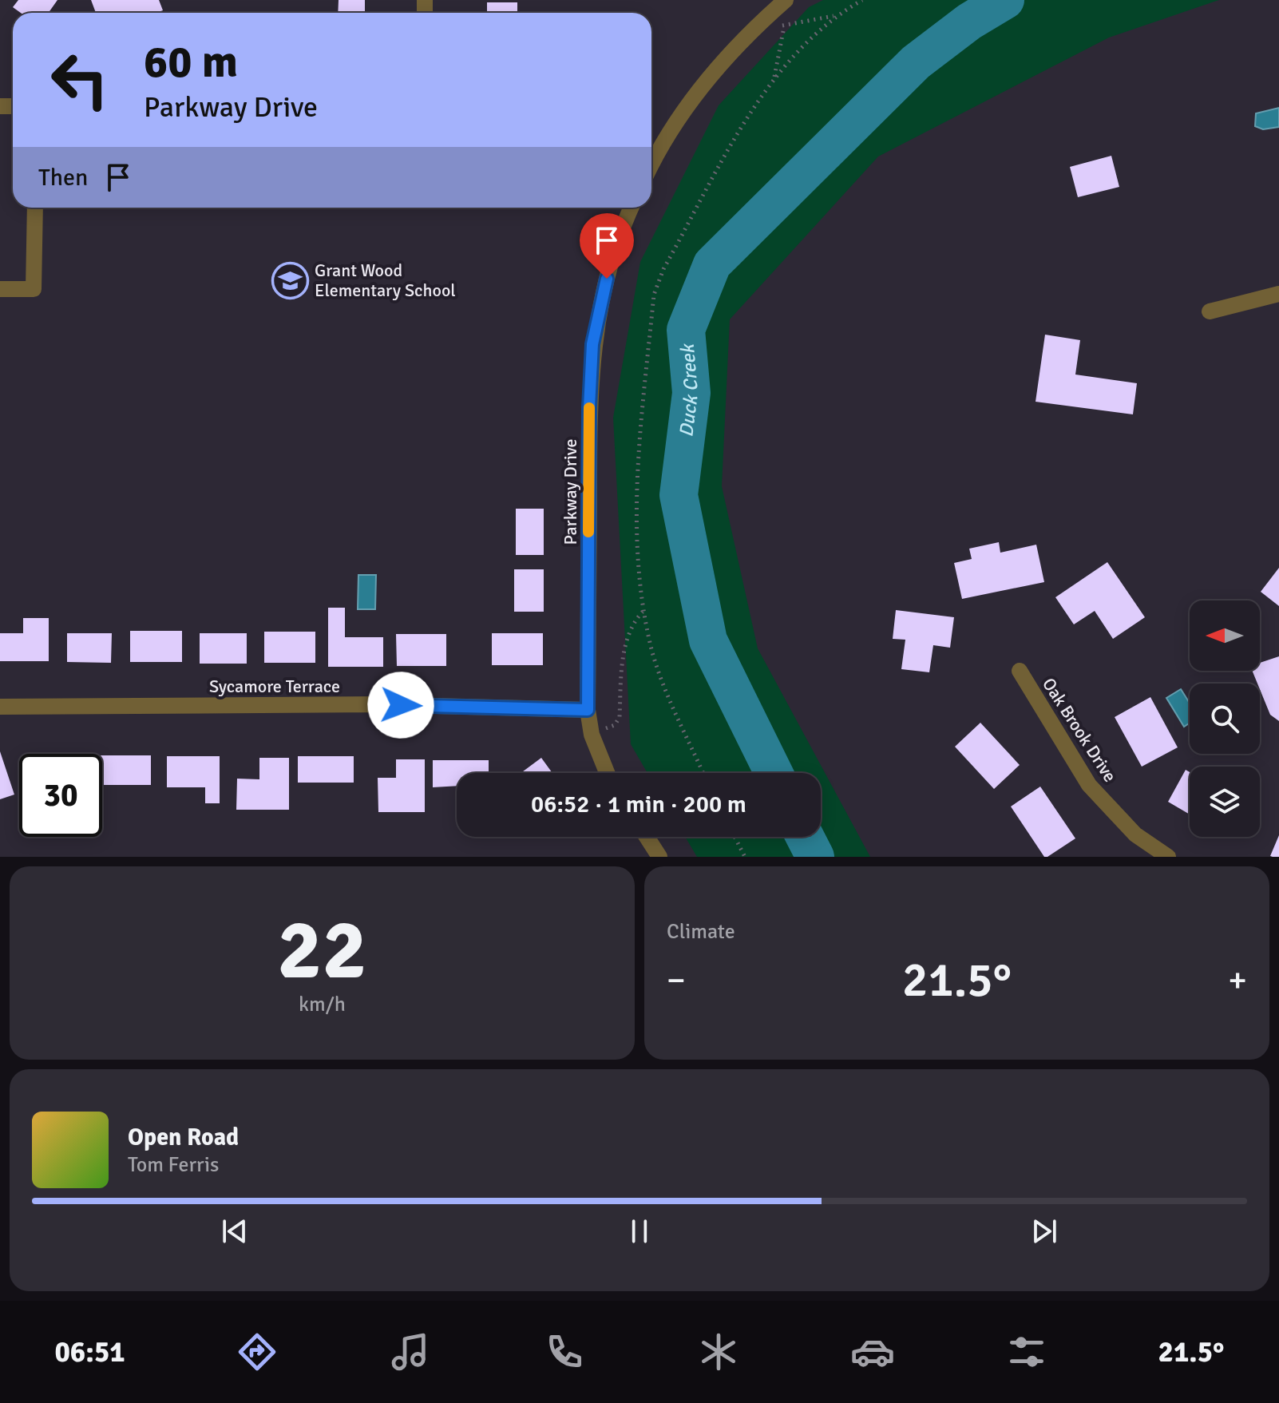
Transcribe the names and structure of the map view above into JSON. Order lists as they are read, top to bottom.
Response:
{
  "streets": {
    "street": ["Parkway Drive", "Sycamore Terrace", "Oak Brook Drive"]
  },
  "crossings": [
    ["Parkway Drive", "Sycamore Terrace"]
  ],
  "water": ["Duck Creek"],
  "places": {
    "school or university": ["Grant Wood Elementary School"]
  },
  "north": "left",
  "page": {
    "turn": ["60 m", "Parkway Drive"],
    "then": "Then",
    "limit": "30",
    "trip": "06:52 · 1 min · 200 m",
    "tile": [
      ["22", "km/h"],
      "Climate"
    ],
    "heat": ["−", "21.5°", "+"],
    "song": ["Open Road", "Tom Ferris"],
    "tabs": ["06:51", "21.5°"]
  }
}
